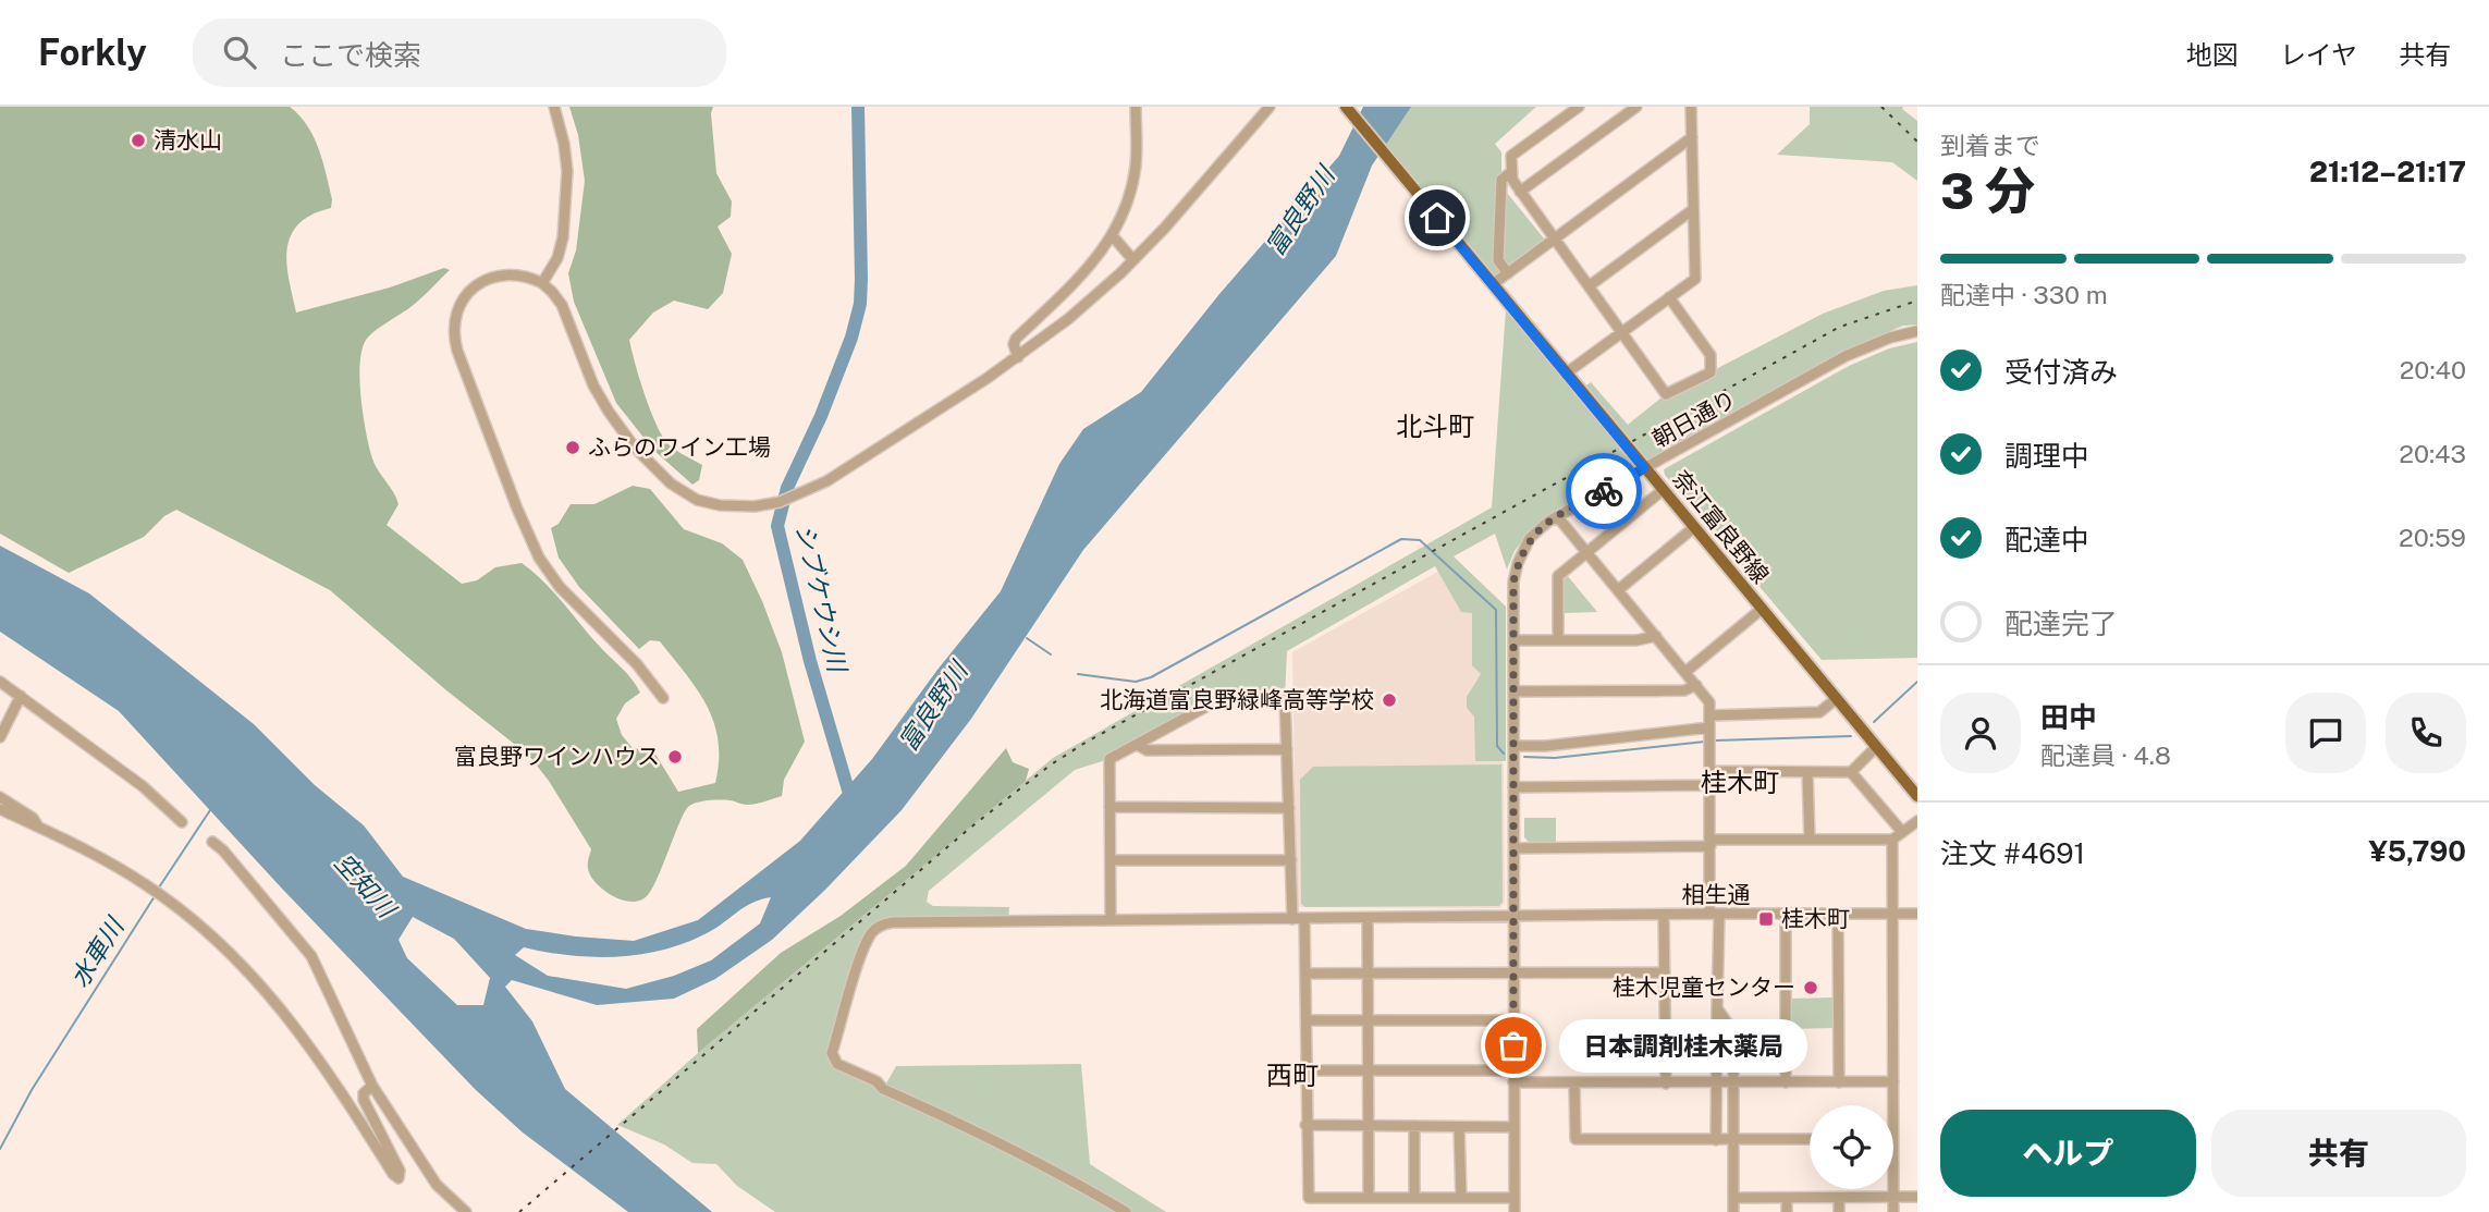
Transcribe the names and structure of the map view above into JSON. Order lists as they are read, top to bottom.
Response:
{
  "streets": {
    "main road": ["奈江富良野線"],
    "street": ["朝日通り", "相生通"]
  },
  "crossings": [
    ["朝日通り", "奈江富良野線"],
    ["朝日通り", "相生通"]
  ],
  "districts": ["北斗町", "桂木町", "西町"],
  "water": [
    "富良野川",
    "シブケウシ川",
    "空知川",
    "水車川"
  ],
  "places": {
    "other": [
      "清水山",
      "ふらのワイン工場",
      "北海道富良野緑峰高等学校",
      "富良野ワインハウス",
      "桂木児童センター",
      "日本調剤桂木薬局"
    ],
    "transit": ["桂木町"]
  },
  "page": {
    "header": "Forkly",
    "search": "ここで検索",
    "nav": ["地図", "レイヤ", "共有"],
    "heading": ["3 分", "到着まで", "21:12–21:17"],
    "panel": [
      "田中",
      "配達員 · 4.8",
      "注文 #4691",
      "¥5,790"
    ],
    "bar": "配達中 · 330 m",
    "list": [
      ["受付済み", "20:40"],
      ["調理中", "20:43"],
      ["配達中", "20:59"],
      "配達完了"
    ],
    "bubble": "日本調剤桂木薬局",
    "buttons": ["ヘルプ", "共有"]
  }
}
